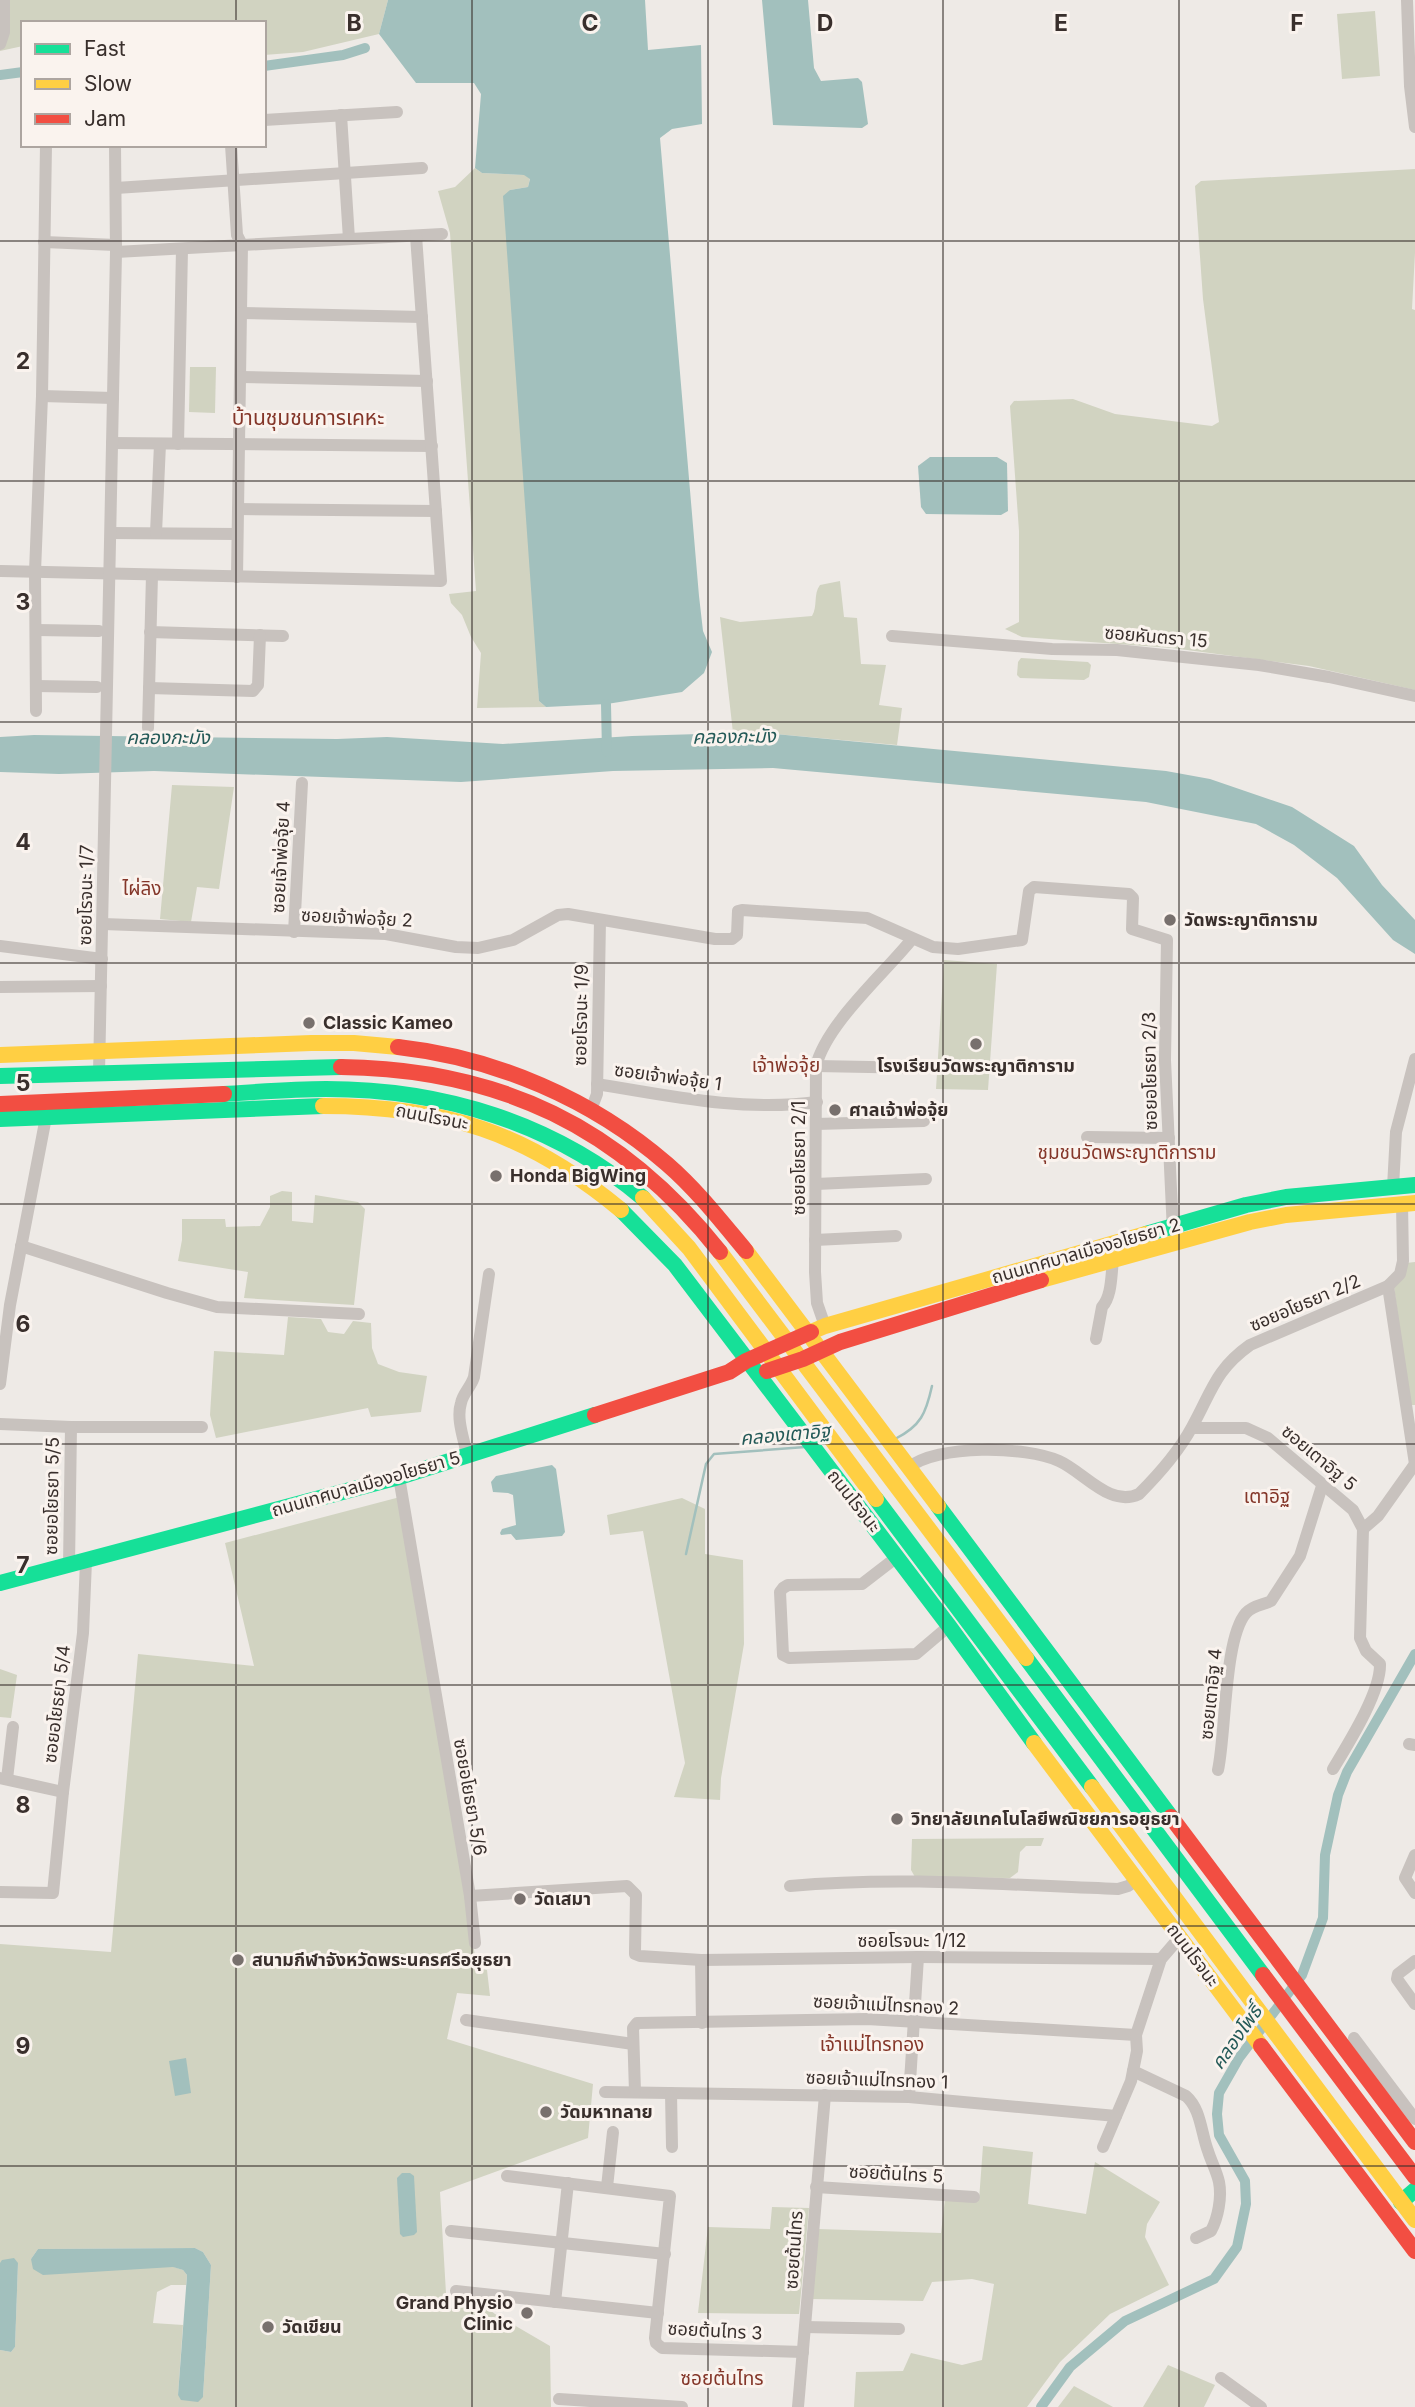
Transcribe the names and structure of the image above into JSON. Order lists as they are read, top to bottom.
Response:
{
  "streets": {
    "main road": ["ถนนโรจนะ", "ถนนเทศบาลเมืองอโยธยา 2", "ถนนเทศบาลเมืองอโยธยา 5"],
    "street": [
      "ซอยหันตรา 15",
      "ซอยเจ้าพ่อจุ้ย 4",
      "ซอยโรจนะ 1/7",
      "ซอยเจ้าพ่อจุ้ย 2",
      "ซอยโรจนะ 1/9",
      "ซอยอโยธยา 2/3",
      "ซอยเจ้าพ่อจุ้ย 1",
      "ซอยอโยธยา 2/1",
      "ซอยอโยธยา 2/2",
      "ซอยเตาอิฐ 5",
      "ซอยอโยธยา 5/5",
      "ซอยเตาอิฐ 4",
      "ซอยอโยธยา 5/4",
      "ซอยอโยธยา 5/6",
      "ซอยโรจนะ 1/12",
      "ซอยเจ้าแม่ไทรทอง 2",
      "ซอยเจ้าแม่ไทรทอง 1",
      "ซอยต้นไทร 5",
      "ซอยต้นไทร",
      "ซอยต้นไทร 3"
    ]
  },
  "crossings": [
    ["ซอยเจ้าพ่อจุ้ย 4", "ซอยเจ้าพ่อจุ้ย 2"],
    ["ซอยโรจนะ 1/7", "ซอยเจ้าพ่อจุ้ย 2"],
    ["ซอยเจ้าพ่อจุ้ย 2", "ซอยโรจนะ 1/9"],
    ["ซอยเจ้าพ่อจุ้ย 2", "ซอยอโยธยา 2/3"],
    ["ซอยเจ้าพ่อจุ้ย 2", "ซอยอโยธยา 2/1"],
    ["ซอยโรจนะ 1/9", "ซอยเจ้าพ่อจุ้ย 1"],
    ["ซอยอโยธยา 2/3", "ซอยอโยธยา 2/1"],
    ["ซอยอโยธยา 2/3", "ถนนเทศบาลเมืองอโยธยา 2"],
    ["ซอยเจ้าพ่อจุ้ย 1", "ซอยอโยธยา 2/1"],
    ["ถนนโรจนะ", "ถนนเทศบาลเมืองอโยธยา 2"],
    ["ถนนโรจนะ", "ถนนเทศบาลเมืองอโยธยา 5"],
    ["ซอยอโยธยา 2/1", "ถนนเทศบาลเมืองอโยธยา 2"],
    ["ถนนเทศบาลเมืองอโยธยา 2", "ซอยอโยธยา 2/2"],
    ["ถนนเทศบาลเมืองอโยธยา 2", "ถนนเทศบาลเมืองอโยธยา 5"],
    ["ซอยอโยธยา 2/2", "ซอยเตาอิฐ 5"],
    ["ซอยเตาอิฐ 5", "ซอยเตาอิฐ 4"],
    ["ถนนเทศบาลเมืองอโยธยา 5", "ซอยอโยธยา 5/5"],
    ["ถนนเทศบาลเมืองอโยธยา 5", "ซอยอโยธยา 5/4"],
    ["ถนนเทศบาลเมืองอโยธยา 5", "ซอยอโยธยา 5/6"],
    ["ซอยอโยธยา 5/6", "ซอยโรจนะ 1/12"],
    ["ซอยเจ้าแม่ไทรทอง 1", "ซอยต้นไทร"],
    ["ซอยต้นไทร 5", "ซอยต้นไทร"],
    ["ซอยต้นไทร", "ซอยต้นไทร 3"]
  ],
  "districts": [
    "บ้านชุมชนการเคหะ",
    "ไผ่ลิง",
    "เจ้าพ่อจุ้ย",
    "ชุมชนวัดพระญาติการาม",
    "เตาอิฐ",
    "เจ้าแม่ไทรทอง",
    "ซอยต้นไทร"
  ],
  "water": ["คลองกะมัง", "คลองเตาอิฐ", "คลองโพธิ์"],
  "places": [
    "วัดพระญาติการาม",
    "Classic Kameo",
    "โรงเรียนวัดพระญาติการาม",
    "ศาลเจ้าพ่อจุ้ย",
    "Honda BigWing",
    "วิทยาลัยเทคโนโลยีพณิชยการอยุธยา",
    "วัดเสมา",
    "สนามกีฬาจังหวัดพระนครศรีอยุธยา",
    "วัดมหาทลาย",
    "Grand Physio Clinic",
    "วัดเขียน"
  ],
  "legend": ["Fast", "Slow", "Jam"],
  "grid": {
    "columns": [
      "B",
      "C",
      "D",
      "E",
      "F"
    ],
    "rows": [
      "2",
      "3",
      "4",
      "5",
      "6",
      "7",
      "8",
      "9"
    ]
  }
}
